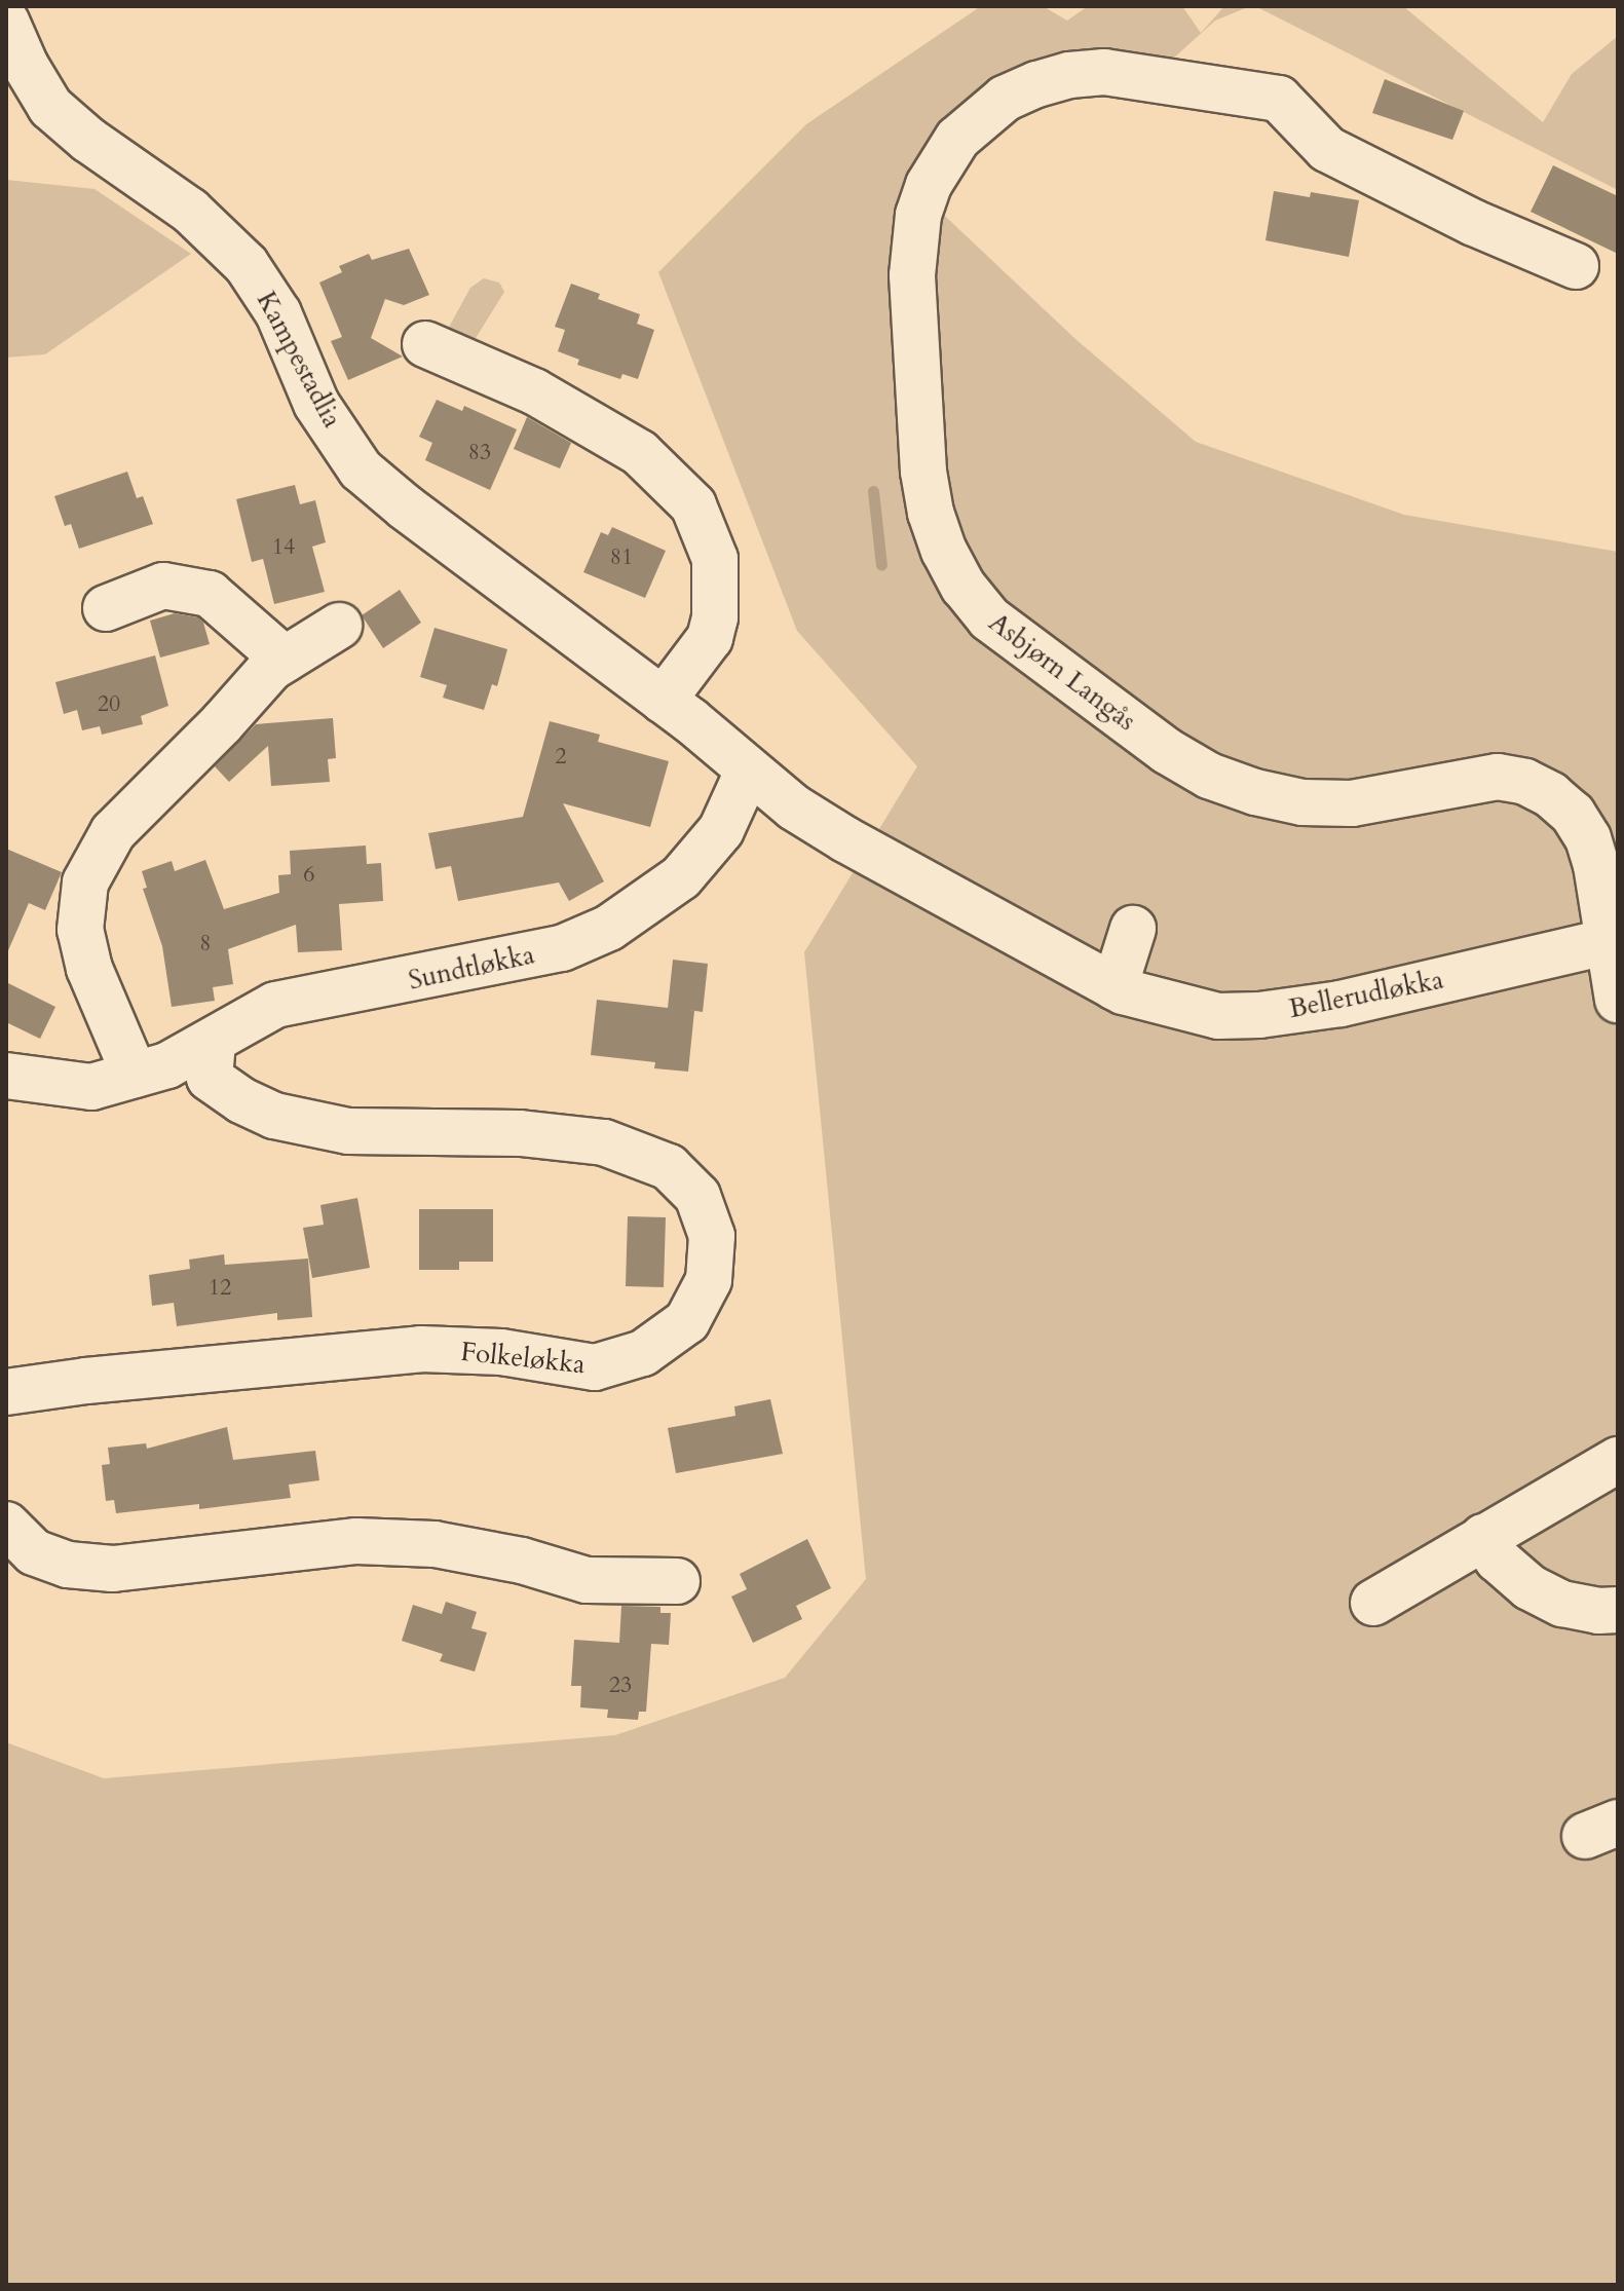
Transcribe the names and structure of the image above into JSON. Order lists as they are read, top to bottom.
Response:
{
  "streets": {
    "street": [
      "Kampestadlia",
      "Asbjørn Langås",
      "Sundtløkka",
      "Bellerudløkka",
      "Folkeløkka"
    ]
  },
  "crossings": [
    ["Kampestadlia", "Sundtløkka"],
    ["Kampestadlia", "Bellerudløkka"],
    ["Asbjørn Langås", "Bellerudløkka"],
    ["Sundtløkka", "Folkeløkka"]
  ],
  "house_numbers": [
    "83",
    "14",
    "81",
    "20",
    "2",
    "6",
    "8",
    "12",
    "23"
  ]
}
